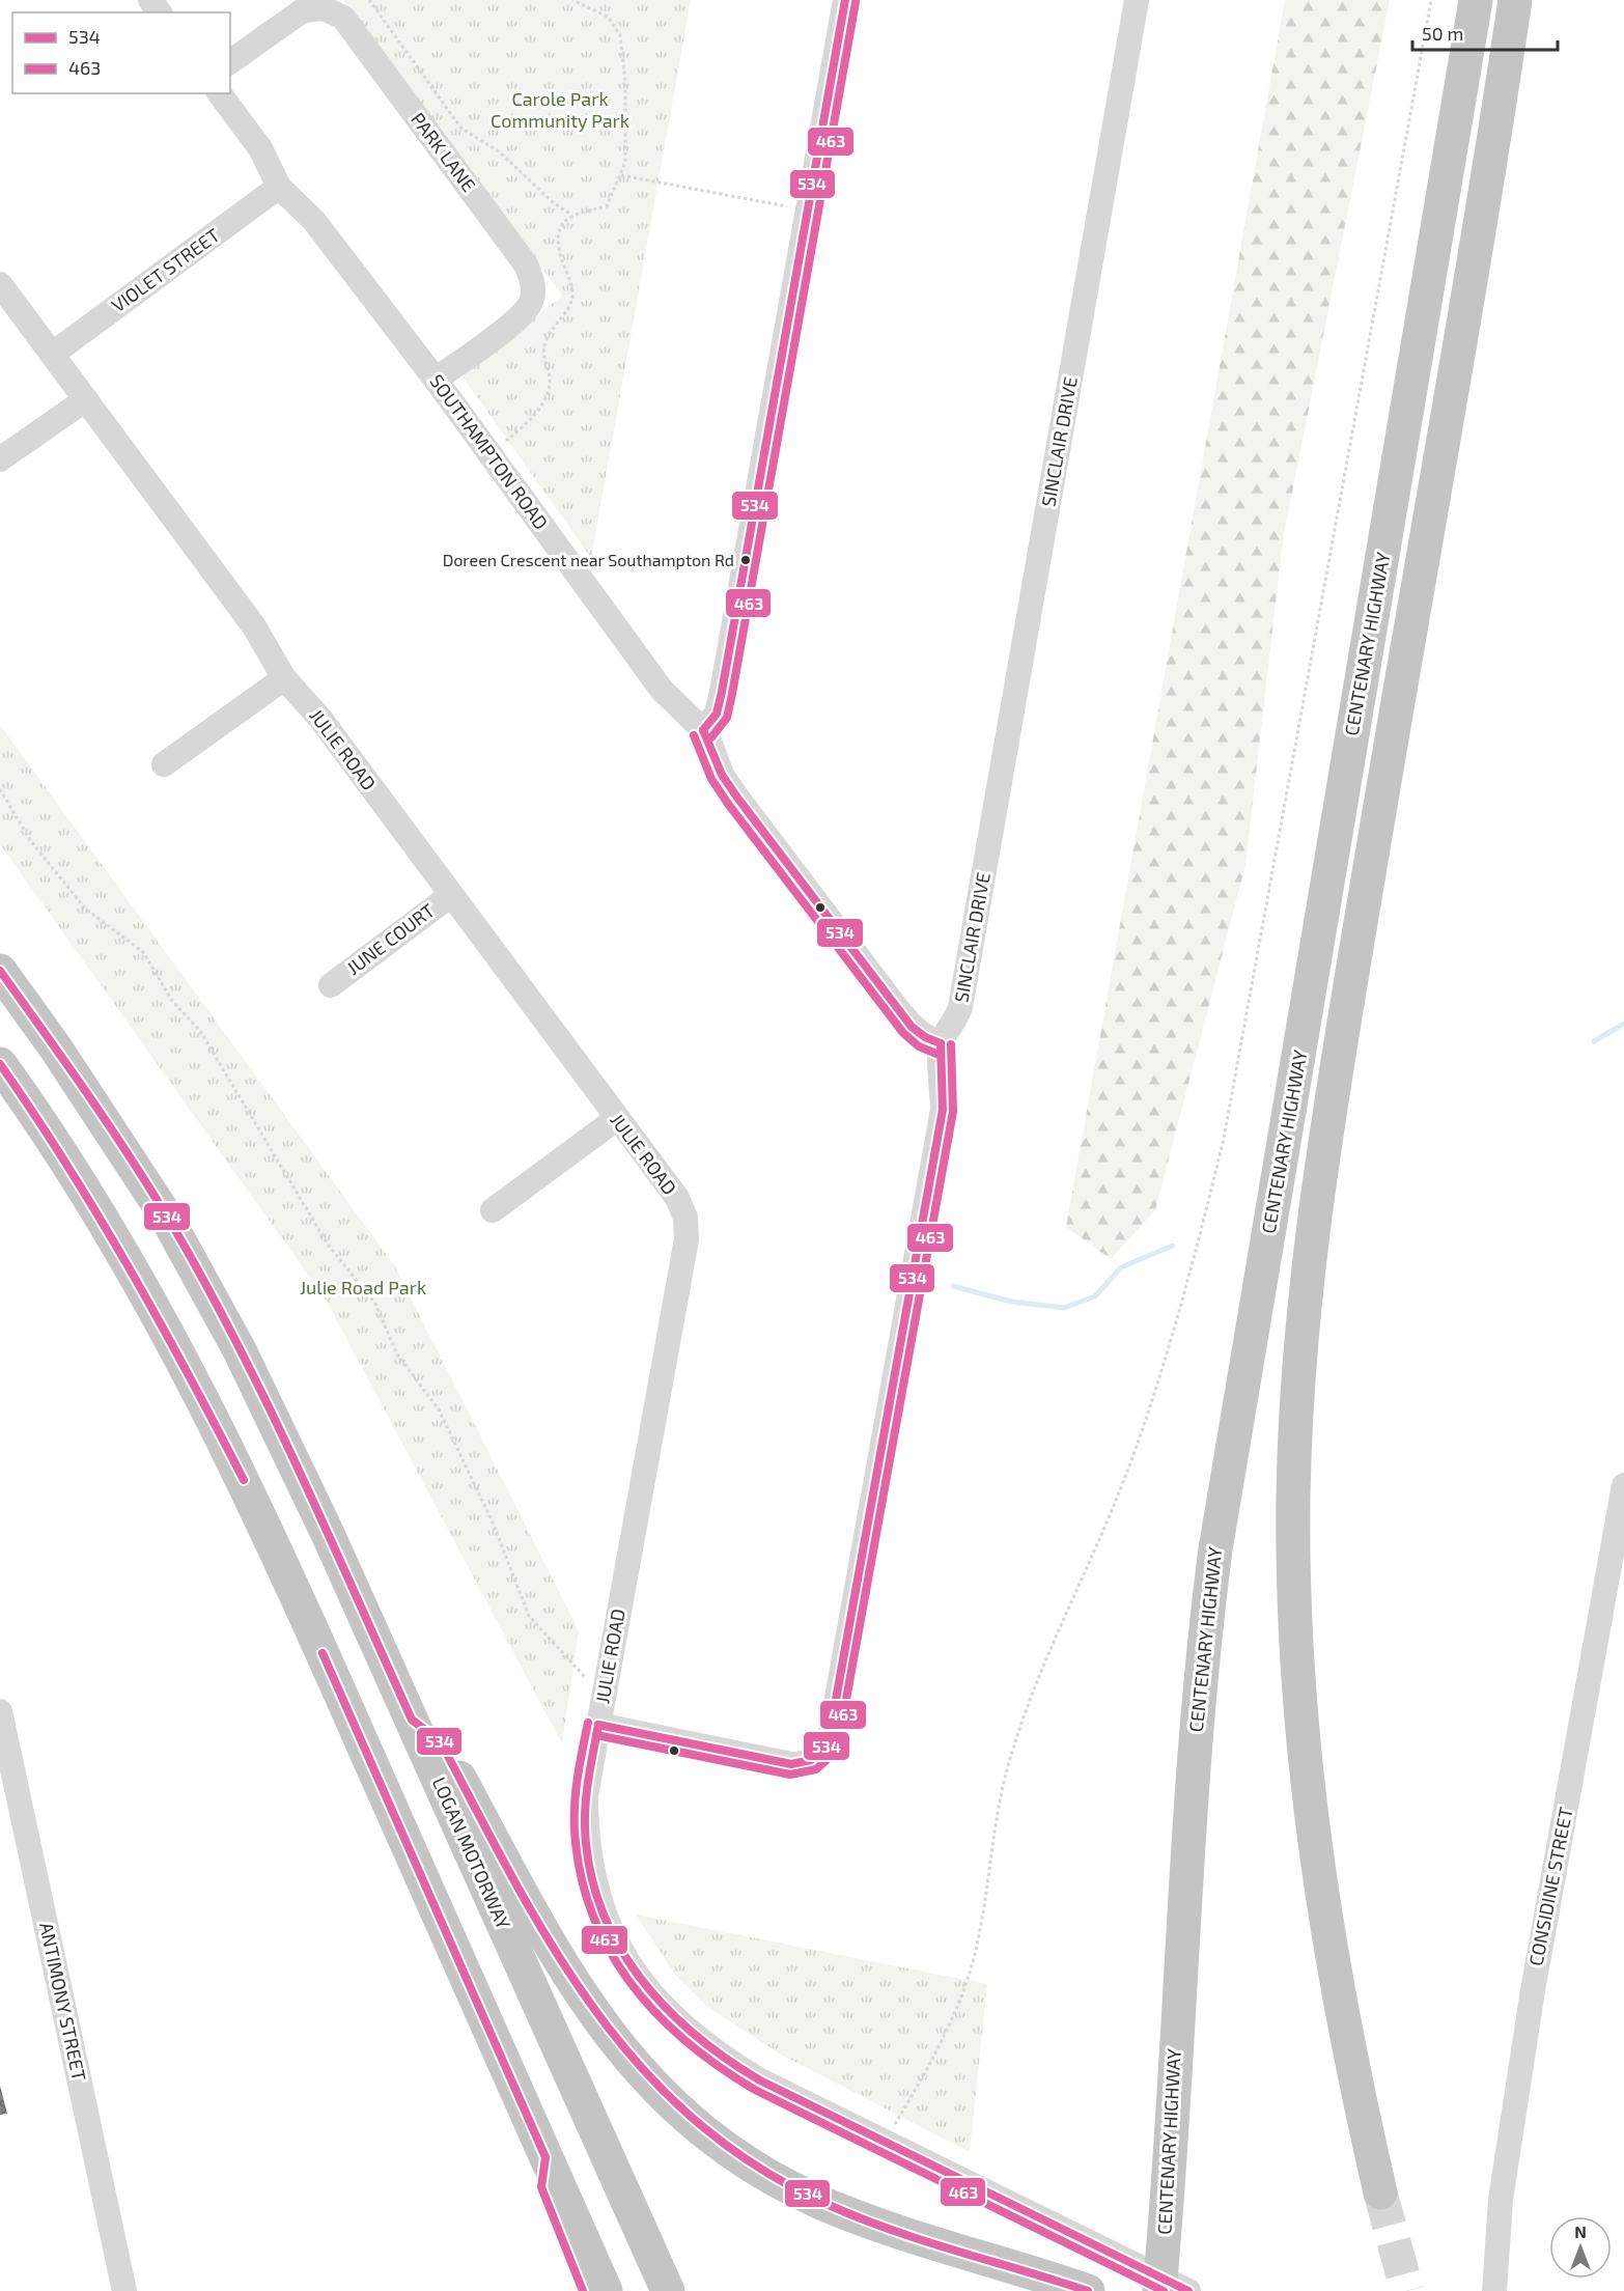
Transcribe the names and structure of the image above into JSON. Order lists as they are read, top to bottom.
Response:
{
  "streets": {
    "highway": ["CENTENARY HIGHWAY", "LOGAN MOTORWAY"],
    "street": [
      "PARK LANE",
      "VIOLET STREET",
      "SINCLAIR DRIVE",
      "SOUTHAMPTON ROAD",
      "JULIE ROAD",
      "JUNE COURT",
      "CONSIDINE STREET",
      "ANTIMONY STREET"
    ]
  },
  "crossings": [
    ["PARK LANE", "SOUTHAMPTON ROAD"],
    ["VIOLET STREET", "SOUTHAMPTON ROAD"],
    ["VIOLET STREET", "JULIE ROAD"],
    ["SINCLAIR DRIVE", "SOUTHAMPTON ROAD"],
    ["JULIE ROAD", "JUNE COURT"]
  ],
  "parks": ["Carole Park Community Park", "Julie Road Park"],
  "places": ["Doreen Crescent near Southampton Rd"],
  "lines": ["transit line 534", "transit line 463"],
  "legend": ["534", "463"],
  "scale_bar": "50 m",
  "north": "top"
}
